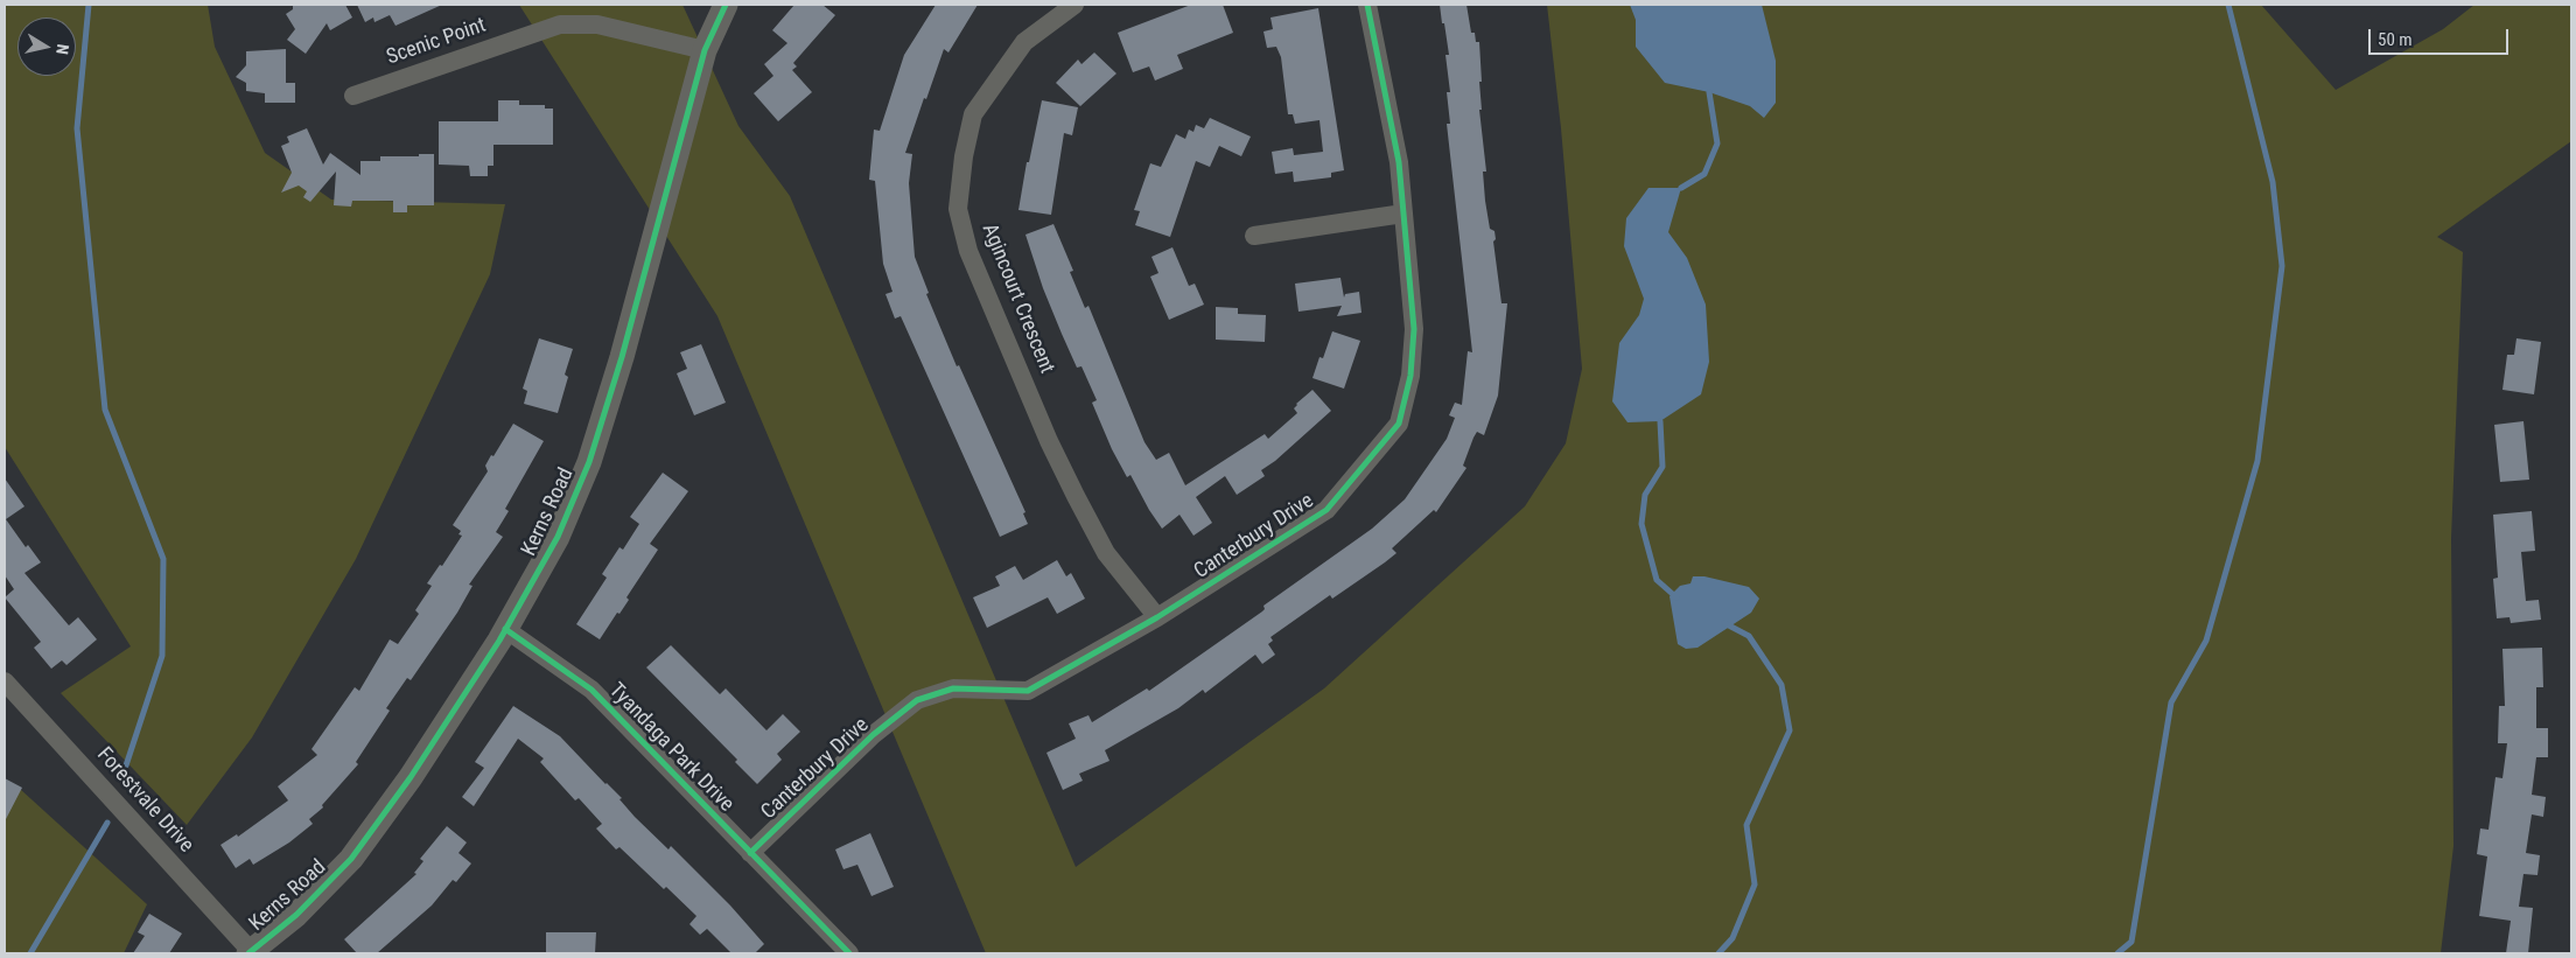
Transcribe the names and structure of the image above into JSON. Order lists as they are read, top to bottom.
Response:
{
  "streets": {
    "street": [
      "Scenic Point",
      "Agincourt Crescent",
      "Kerns Road",
      "Canterbury Drive",
      "Tyandaga Park Drive",
      "Forestvale Drive"
    ]
  },
  "crossings": [
    ["Scenic Point", "Kerns Road"],
    ["Agincourt Crescent", "Canterbury Drive"],
    ["Kerns Road", "Tyandaga Park Drive"],
    ["Kerns Road", "Forestvale Drive"],
    ["Canterbury Drive", "Tyandaga Park Drive"]
  ],
  "scale_bar": "50 m",
  "north": "right"
}
